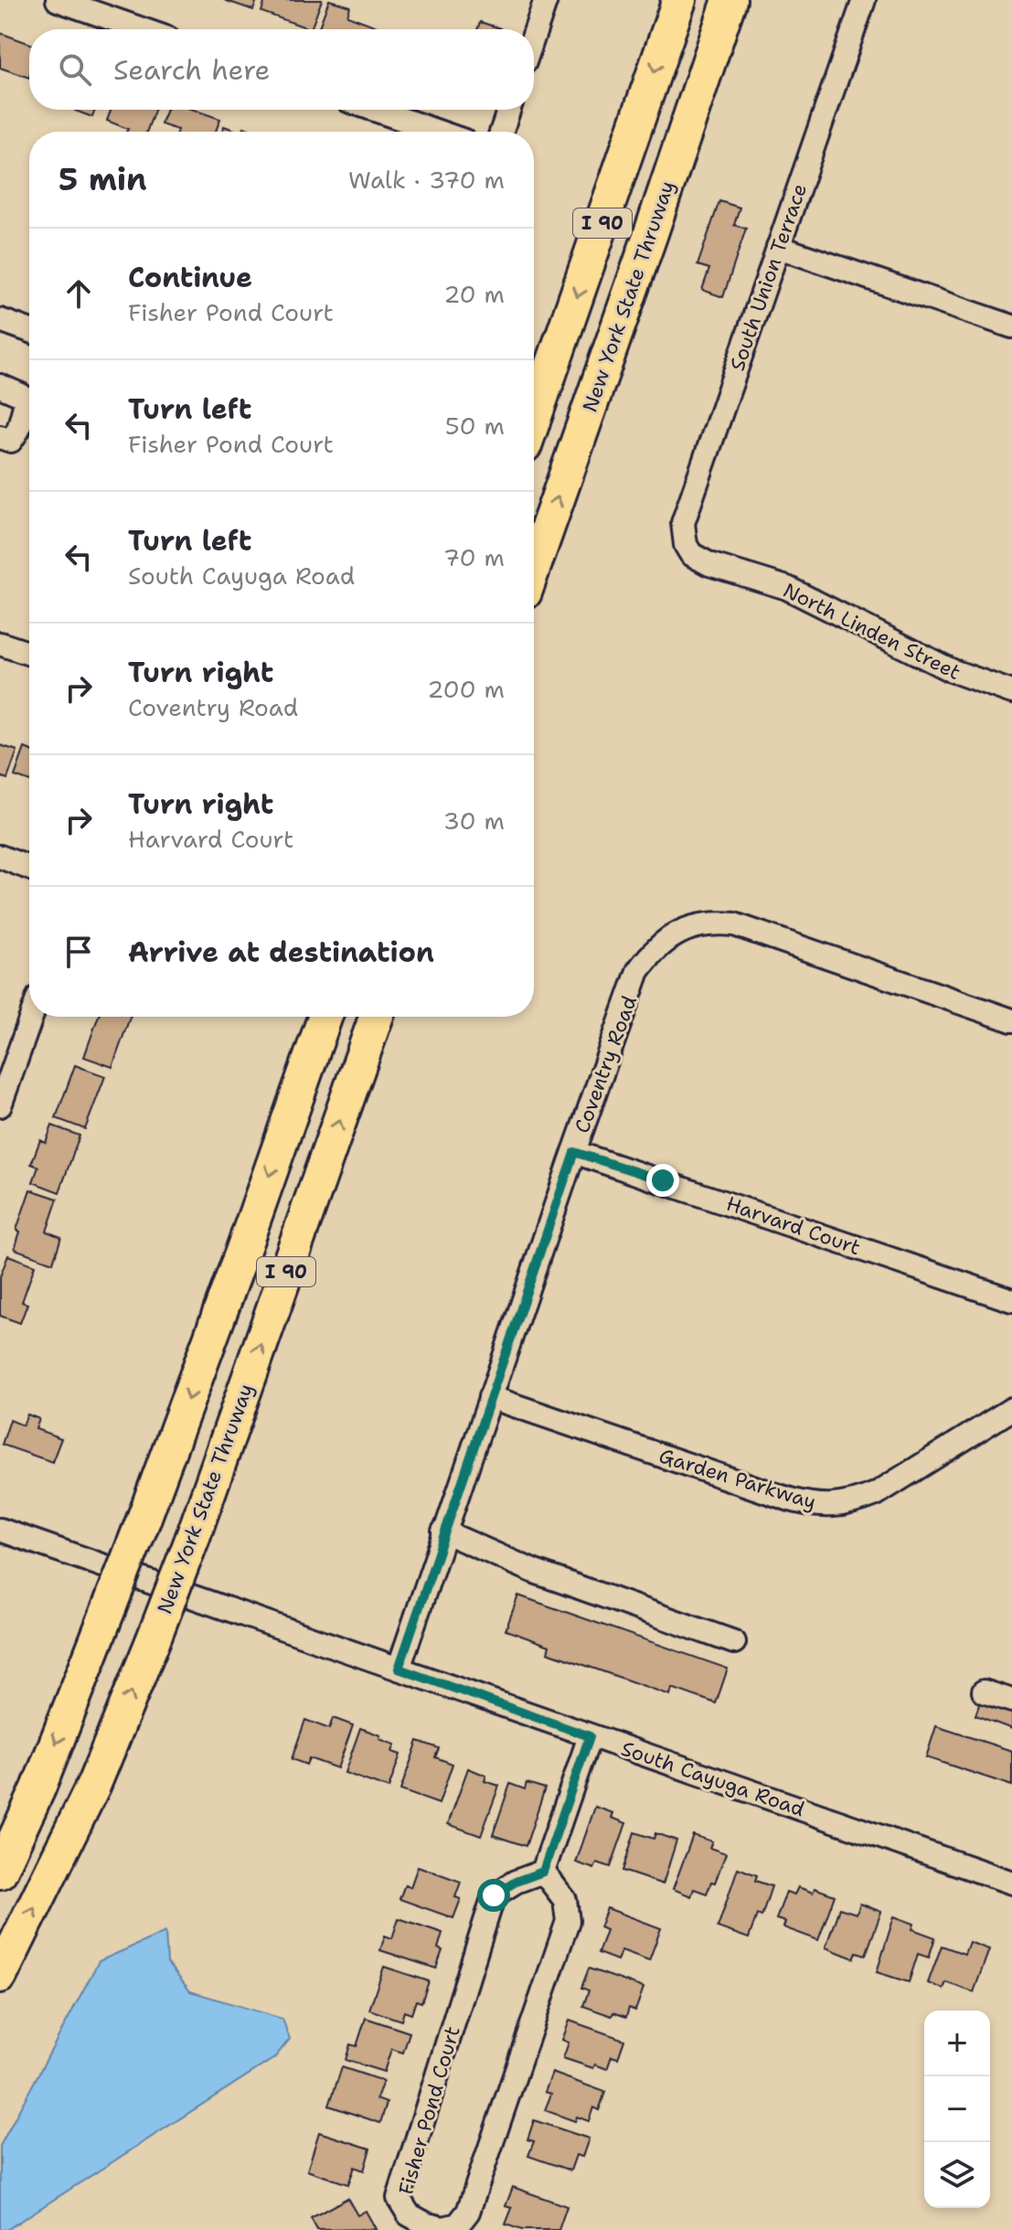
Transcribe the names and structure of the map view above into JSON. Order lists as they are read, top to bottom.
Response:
{
  "streets": {
    "highway": ["I 90", "New York State Thruway"],
    "street": [
      "South Union Terrace",
      "North Linden Street",
      "Coventry Road",
      "Harvard Court",
      "Garden Parkway",
      "South Cayuga Road",
      "Fisher Pond Court"
    ]
  },
  "crossings": [
    ["South Union Terrace", "North Linden Street"],
    ["Coventry Road", "Harvard Court"],
    ["Coventry Road", "Garden Parkway"],
    ["Coventry Road", "South Cayuga Road"]
  ],
  "page": {
    "search": "Search here",
    "heading": ["5 min", "Walk · 370 m"],
    "list": [
      ["Continue", "Fisher Pond Court", "20 m"],
      ["Turn left", "Fisher Pond Court", "50 m"],
      ["Turn left", "South Cayuga Road", "70 m"],
      ["Turn right", "Coventry Road", "200 m"],
      ["Turn right", "Harvard Court", "30 m"],
      "Arrive at destination"
    ],
    "map_buttons": ["+", "−"]
  }
}
